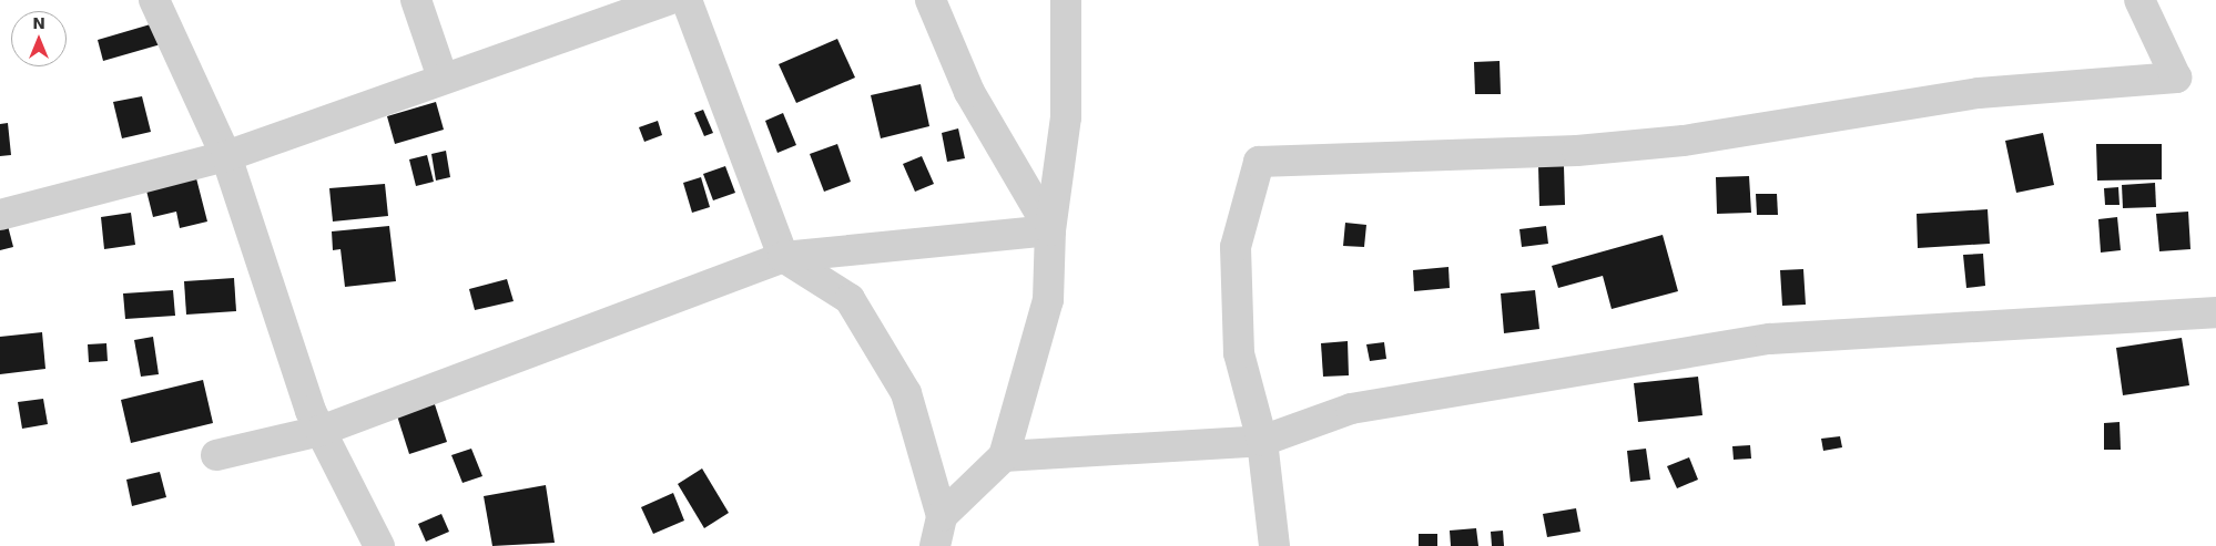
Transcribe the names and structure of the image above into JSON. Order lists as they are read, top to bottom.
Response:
{
  "north": "top"
}
